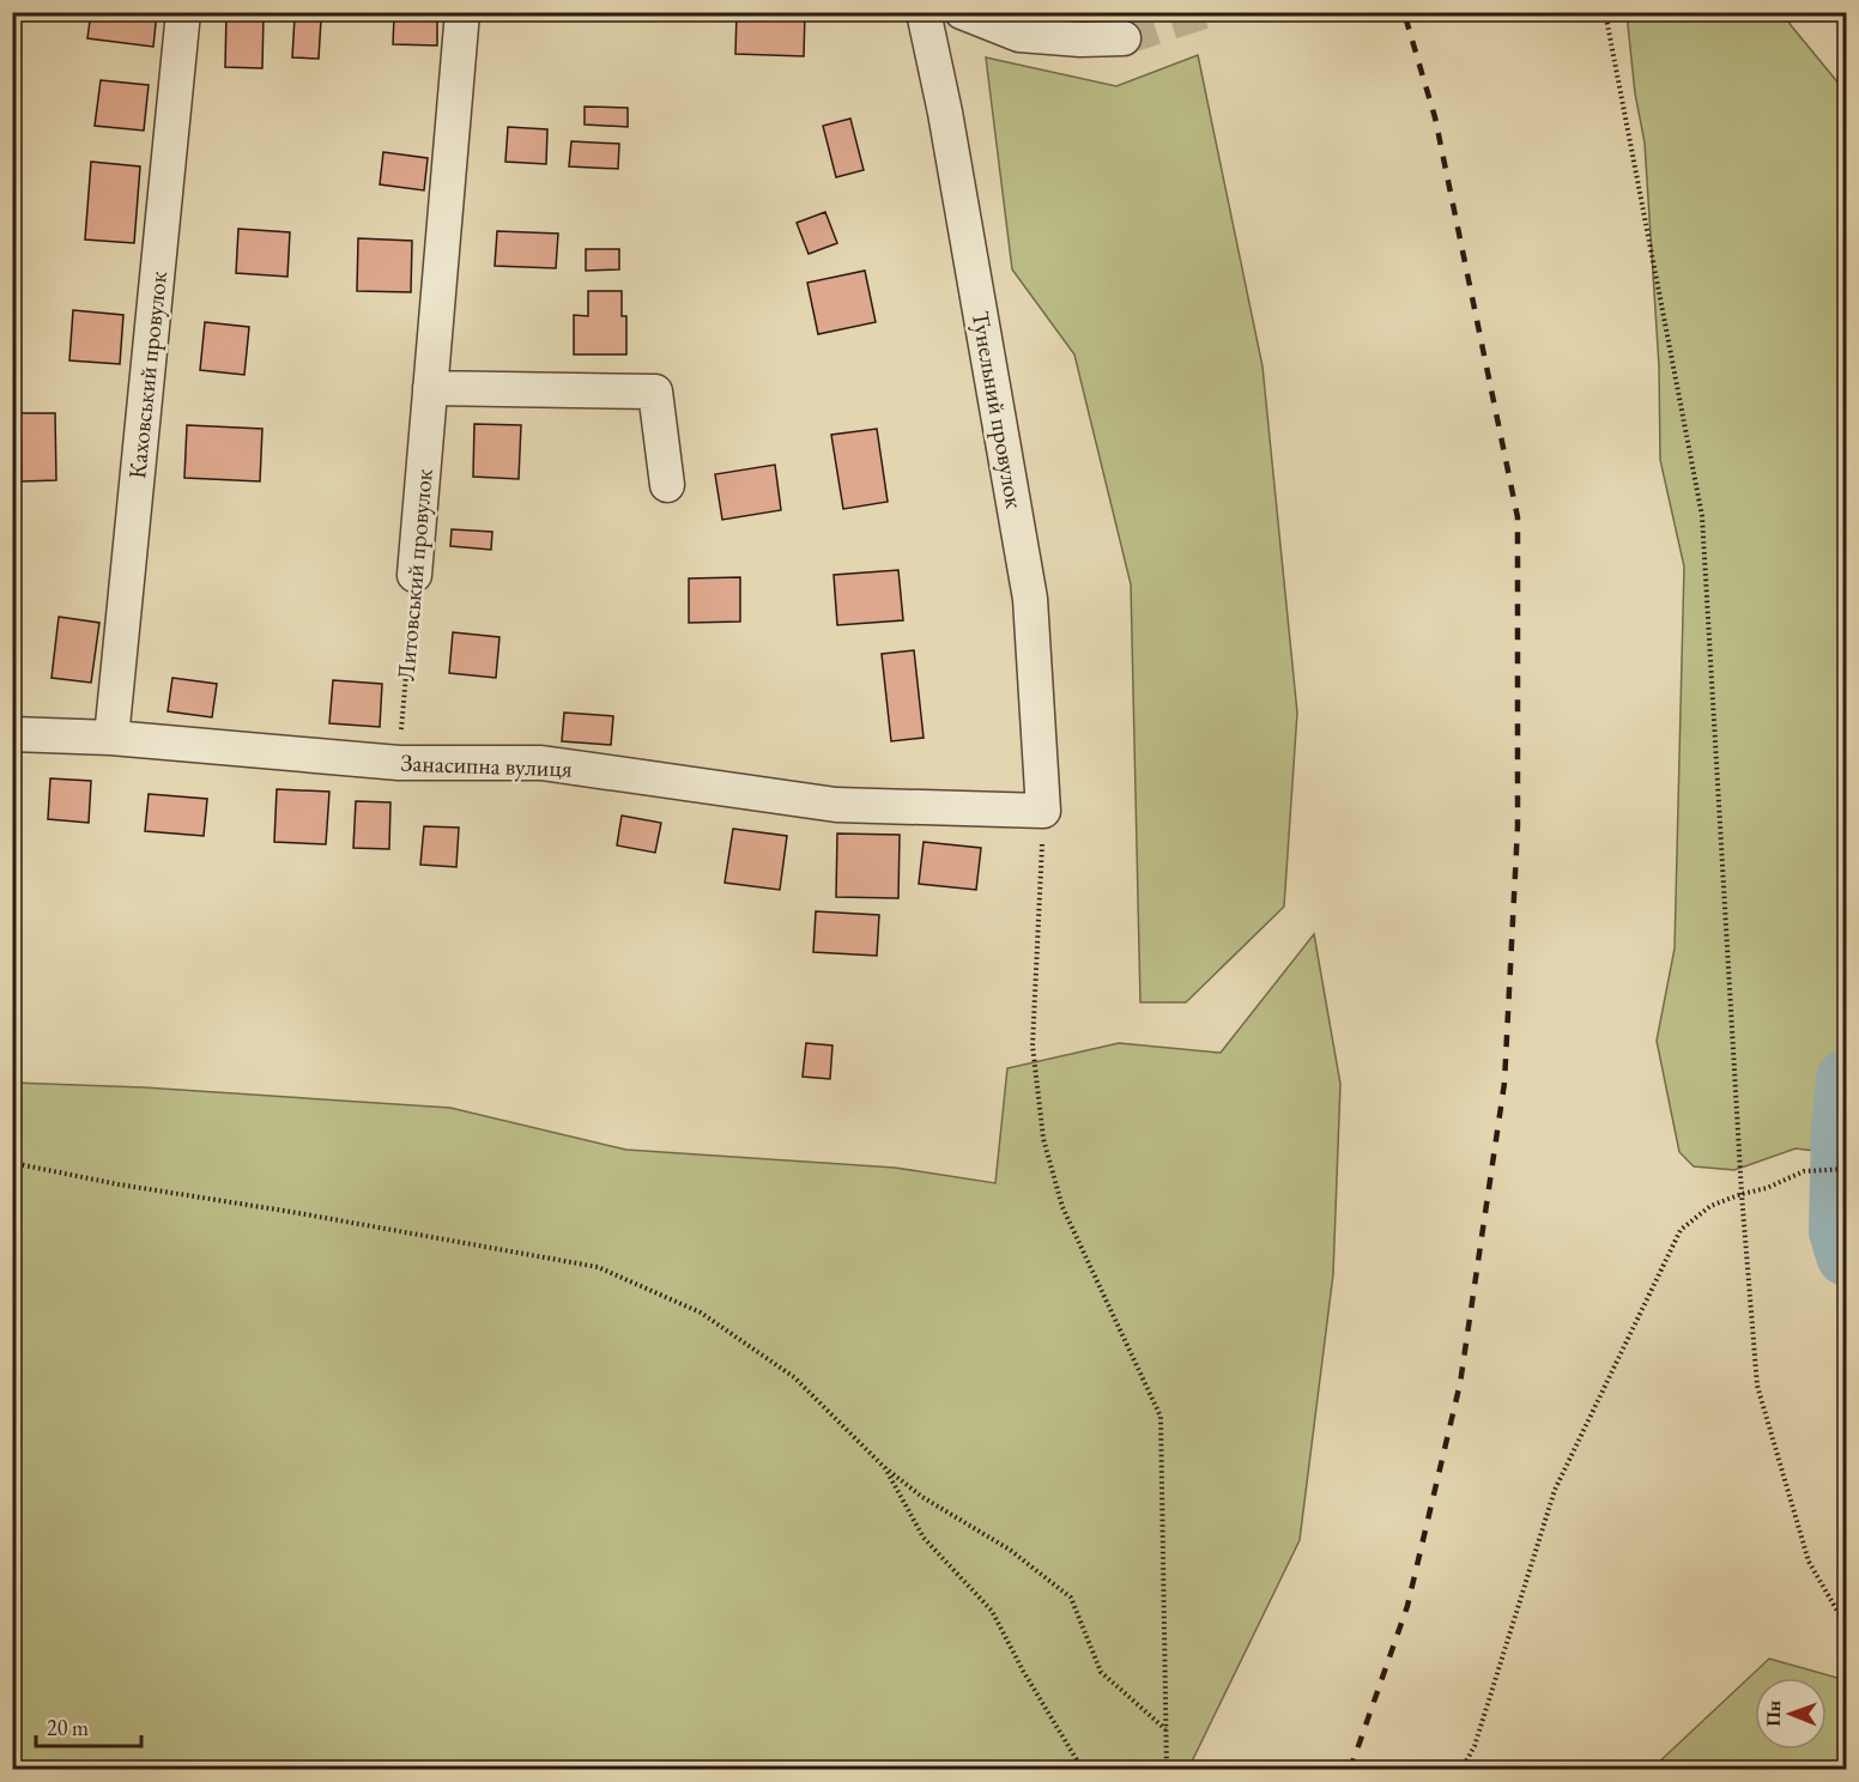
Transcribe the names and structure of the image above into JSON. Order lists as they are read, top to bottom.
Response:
{
  "streets": {
    "street": [
      "Каховський провулок",
      "Тунельний провулок",
      "Литовський провулок",
      "Занасипна вулиця"
    ]
  },
  "crossings": [
    ["Каховський провулок", "Занасипна вулиця"],
    ["Тунельний провулок", "Занасипна вулиця"],
    ["Литовський провулок", "Занасипна вулиця"]
  ],
  "scale_bar": "20 m",
  "north": "left"
}
